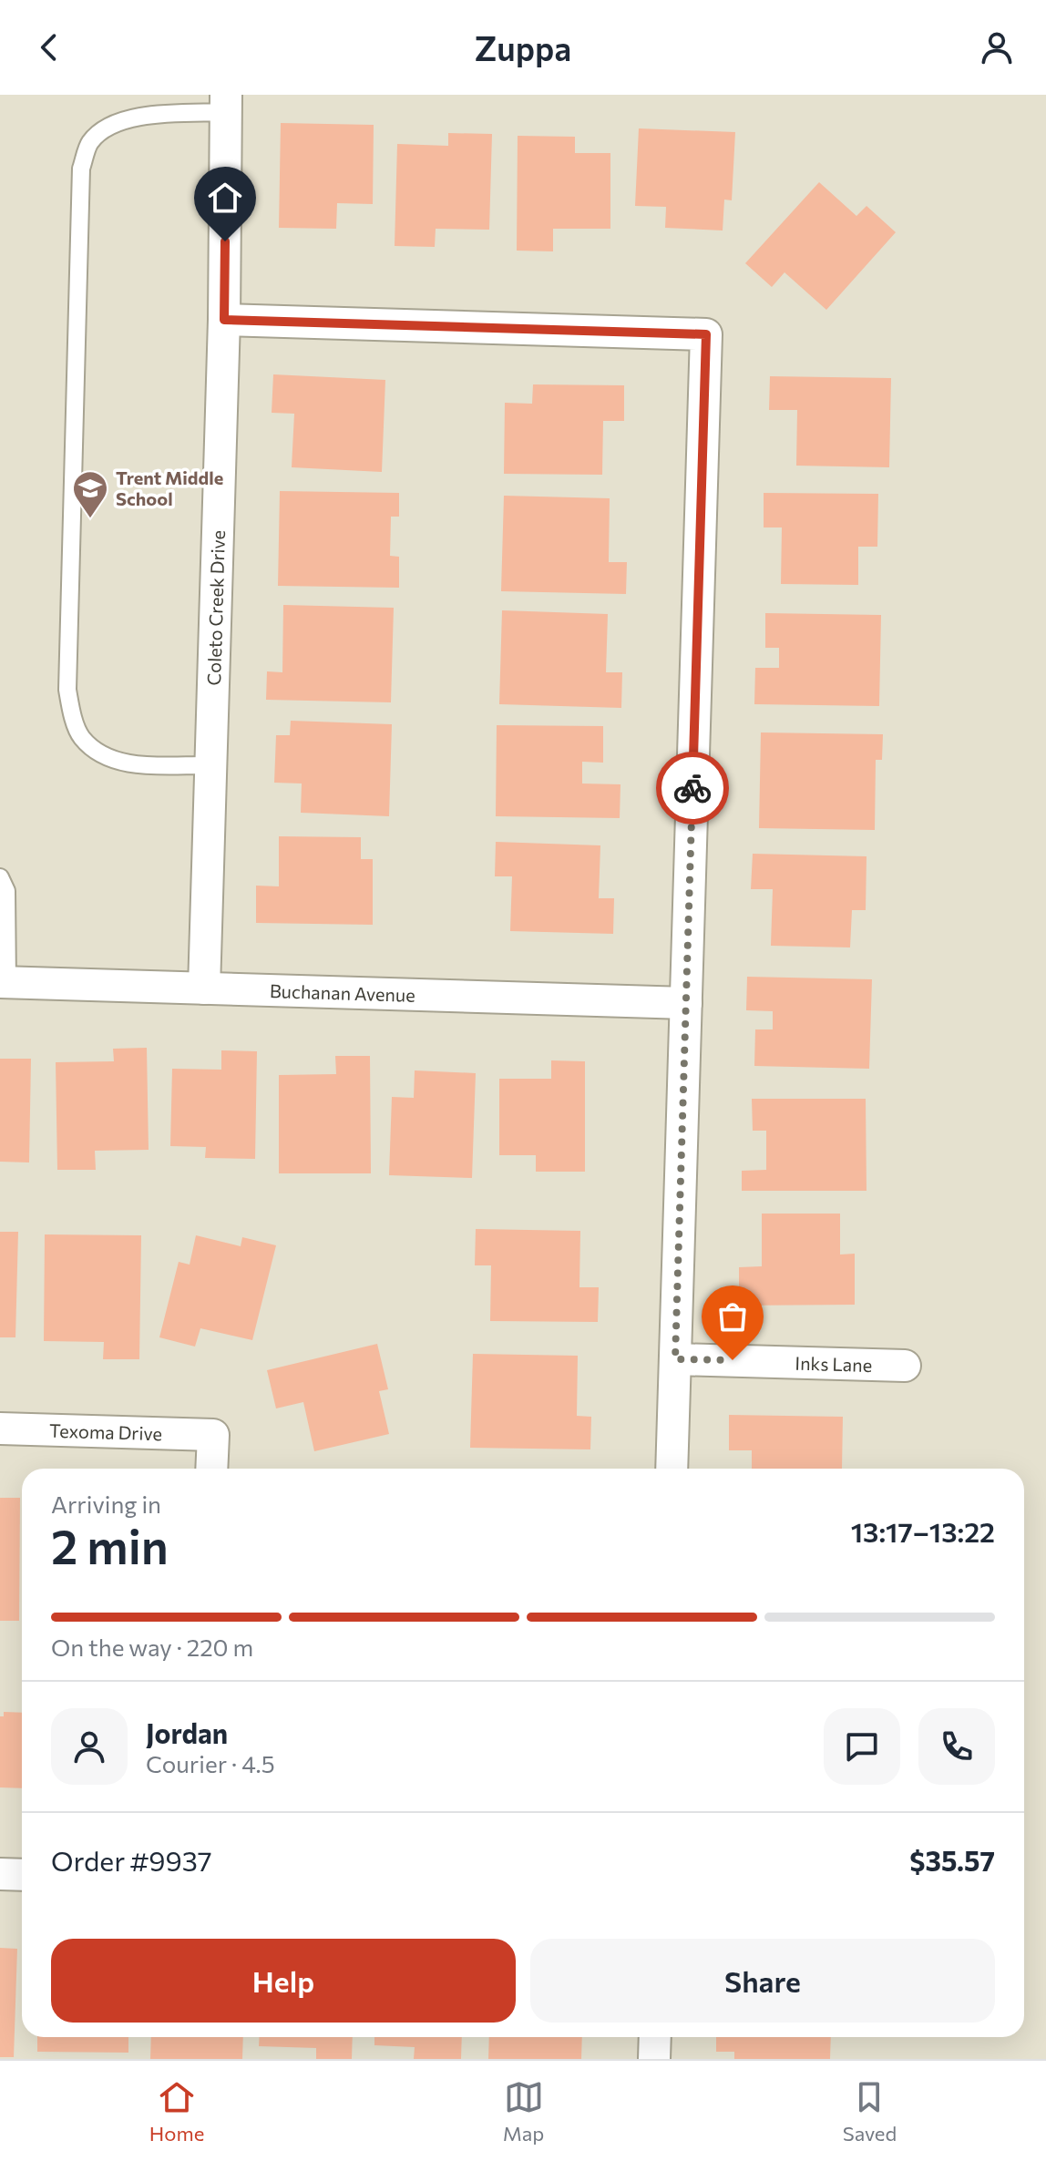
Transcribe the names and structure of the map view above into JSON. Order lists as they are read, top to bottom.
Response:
{
  "streets": {
    "street": [
      "Coleto Creek Drive",
      "Buchanan Avenue",
      "Inks Lane",
      "Texoma Drive"
    ]
  },
  "crossings": [
    ["Coleto Creek Drive", "Buchanan Avenue"]
  ],
  "places": {
    "school or university": ["Trent Middle School"]
  },
  "page": {
    "header": "Zuppa",
    "heading": ["2 min", "Arriving in", "13:17–13:22"],
    "panel": [
      "Jordan",
      "Courier · 4.5",
      "Order #9937",
      "$35.57"
    ],
    "bar": "On the way · 220 m",
    "buttons": ["Help", "Share"],
    "tabs": ["Home", "Map", "Saved"]
  }
}
